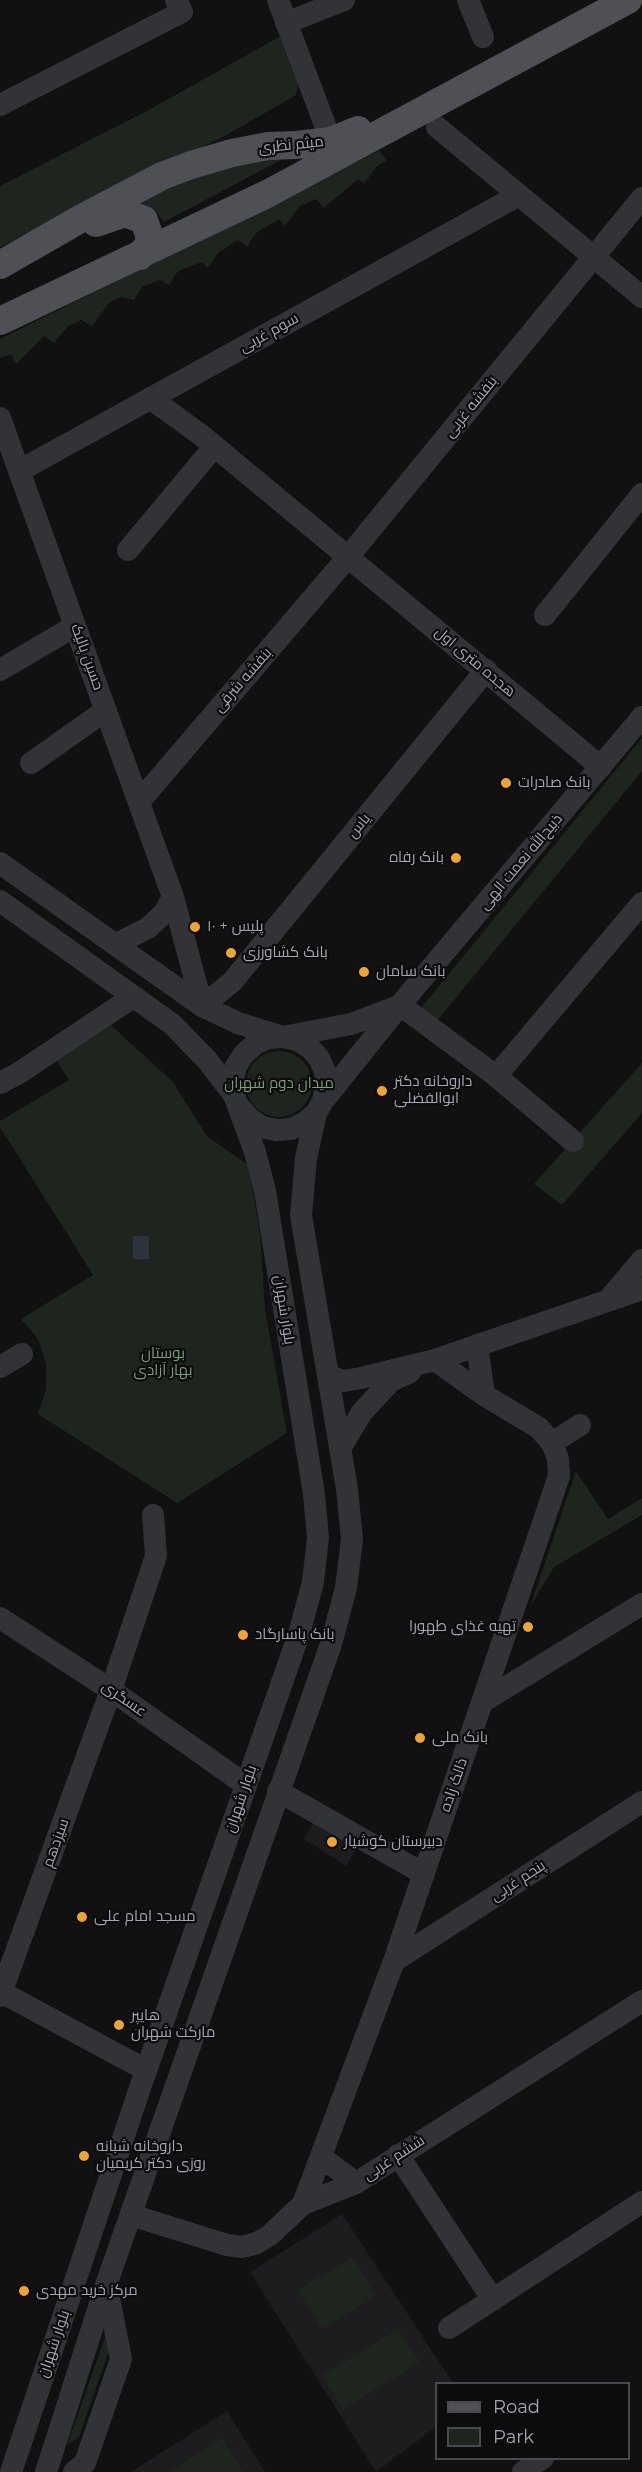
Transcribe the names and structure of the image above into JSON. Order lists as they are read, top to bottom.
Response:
{
  "streets": {
    "main road": ["میثم نظری"],
    "street": [
      "سوم غربی",
      "بنفشه غربی",
      "حسین پالیک",
      "هجده متری اول",
      "بنفشه شرقی",
      "یاس",
      "ذبیح‌الله نعمت الهی",
      "بلوار شهران",
      "عسگری",
      "ذالک زاده",
      "سیزدهم",
      "پنجم غربی",
      "ششم غربی"
    ]
  },
  "crossings": [
    ["سوم غربی", "حسین پالیک"],
    ["سوم غربی", "هجده متری اول"],
    ["بنفشه غربی", "هجده متری اول"],
    ["بنفشه غربی", "بنفشه شرقی"],
    ["حسین پالیک", "بنفشه شرقی"],
    ["حسین پالیک", "یاس"],
    ["هجده متری اول", "بنفشه شرقی"],
    ["هجده متری اول", "یاس"],
    ["هجده متری اول", "ذبیح‌الله نعمت الهی"],
    ["ذبیح‌الله نعمت الهی", "بلوار شهران"],
    ["بلوار شهران", "عسگری"],
    ["بلوار شهران", "ششم غربی"],
    ["عسگری", "سیزدهم"],
    ["ذالک زاده", "پنجم غربی"],
    ["ذالک زاده", "ششم غربی"]
  ],
  "parks": ["میدان دوم شهران", "بوستان بهار آزادی"],
  "places": [
    "بانک صادرات",
    "بانک رفاه",
    "پلیس + ۱۰",
    "بانک کشاورزی",
    "بانک سامان",
    "داروخانه دکتر ابوالفضلی",
    "تهیه غذای طهورا",
    "بانک پاسارگاد",
    "بانک ملی",
    "دبیرستان کوشیار",
    "مسجد امام علی",
    "هایپر مارکت شهران",
    "داروخانه شبانه روزی دکتر کریمیان",
    "مرکز خرید مهدی"
  ],
  "legend": ["Road", "Park"]
}
